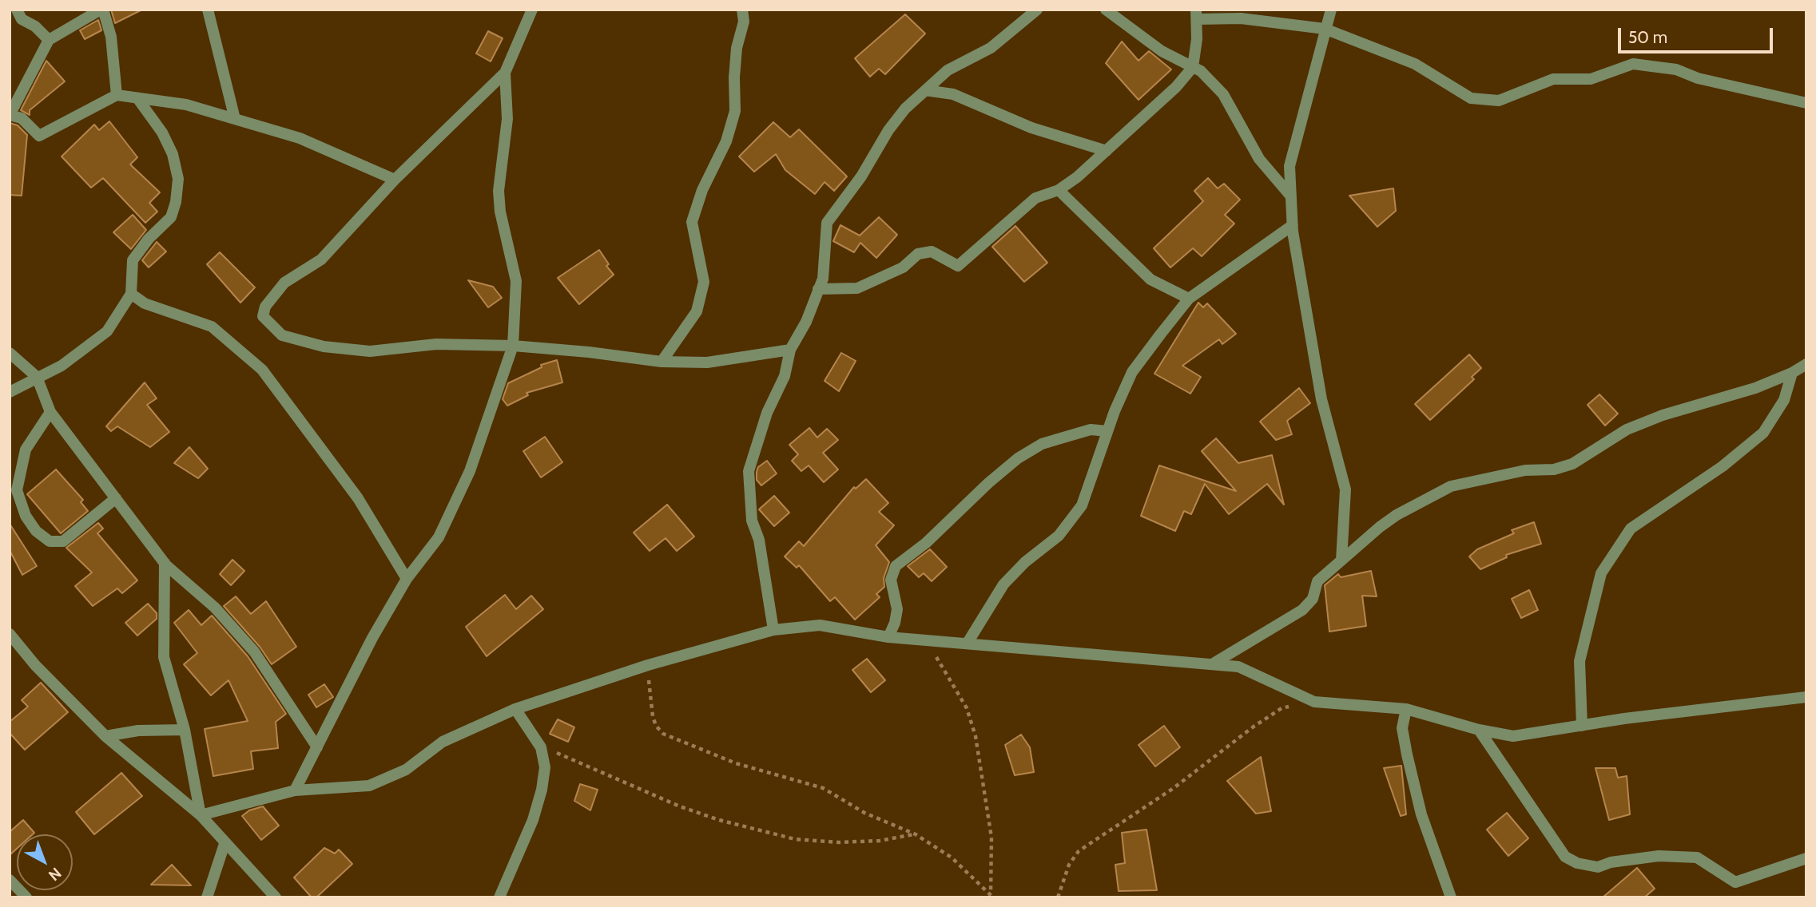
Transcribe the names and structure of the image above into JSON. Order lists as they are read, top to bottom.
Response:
{
  "scale_bar": "50 m",
  "north": "bottom right"
}
